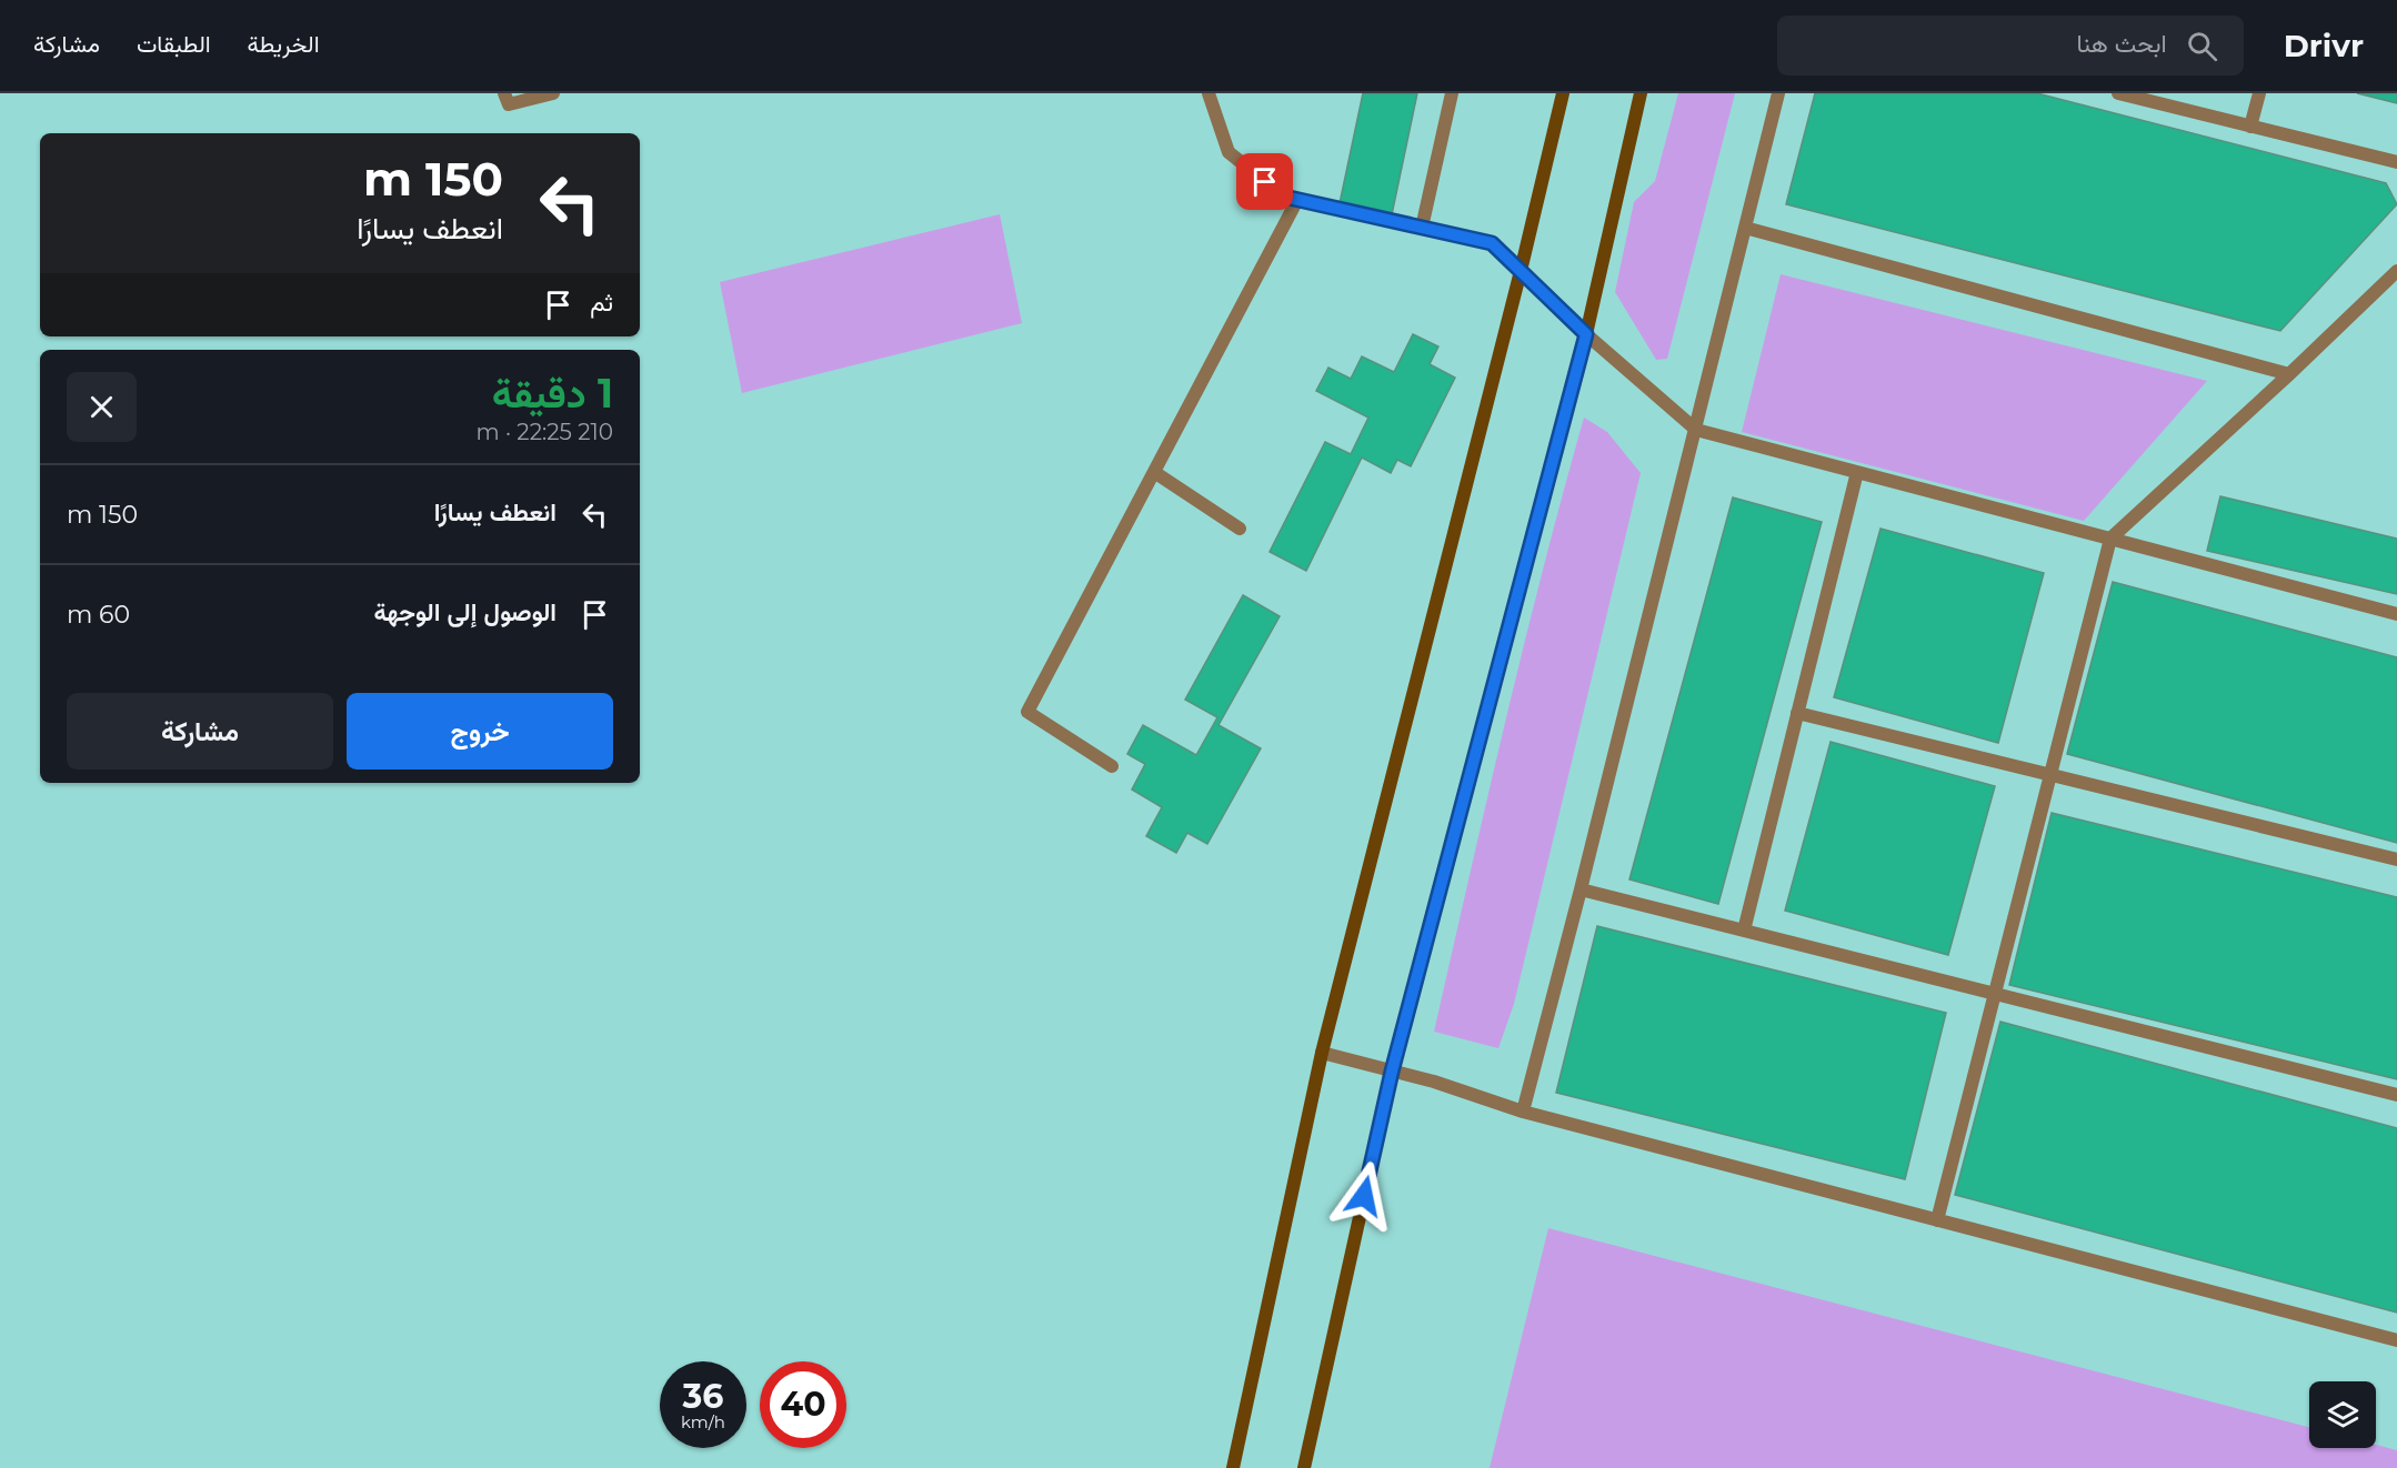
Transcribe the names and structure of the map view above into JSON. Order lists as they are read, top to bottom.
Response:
{
  "page": {
    "header": "Drivr",
    "search": "ابحث هنا",
    "nav": ["الخريطة", "الطبقات", "مشاركة"],
    "turn": ["150 m", "انعطف يسارًا"],
    "then": "ثم",
    "heading": ["1 دقيقة", "210 m · 22:25"],
    "list": [
      {
        "name": "انعطف يسارًا",
        "value": "150 m"
      },
      {
        "name": "الوصول إلى الوجهة",
        "value": "60 m"
      }
    ],
    "buttons": ["خروج", "مشاركة"],
    "speed": "36 km/h",
    "limit": "40"
  }
}
